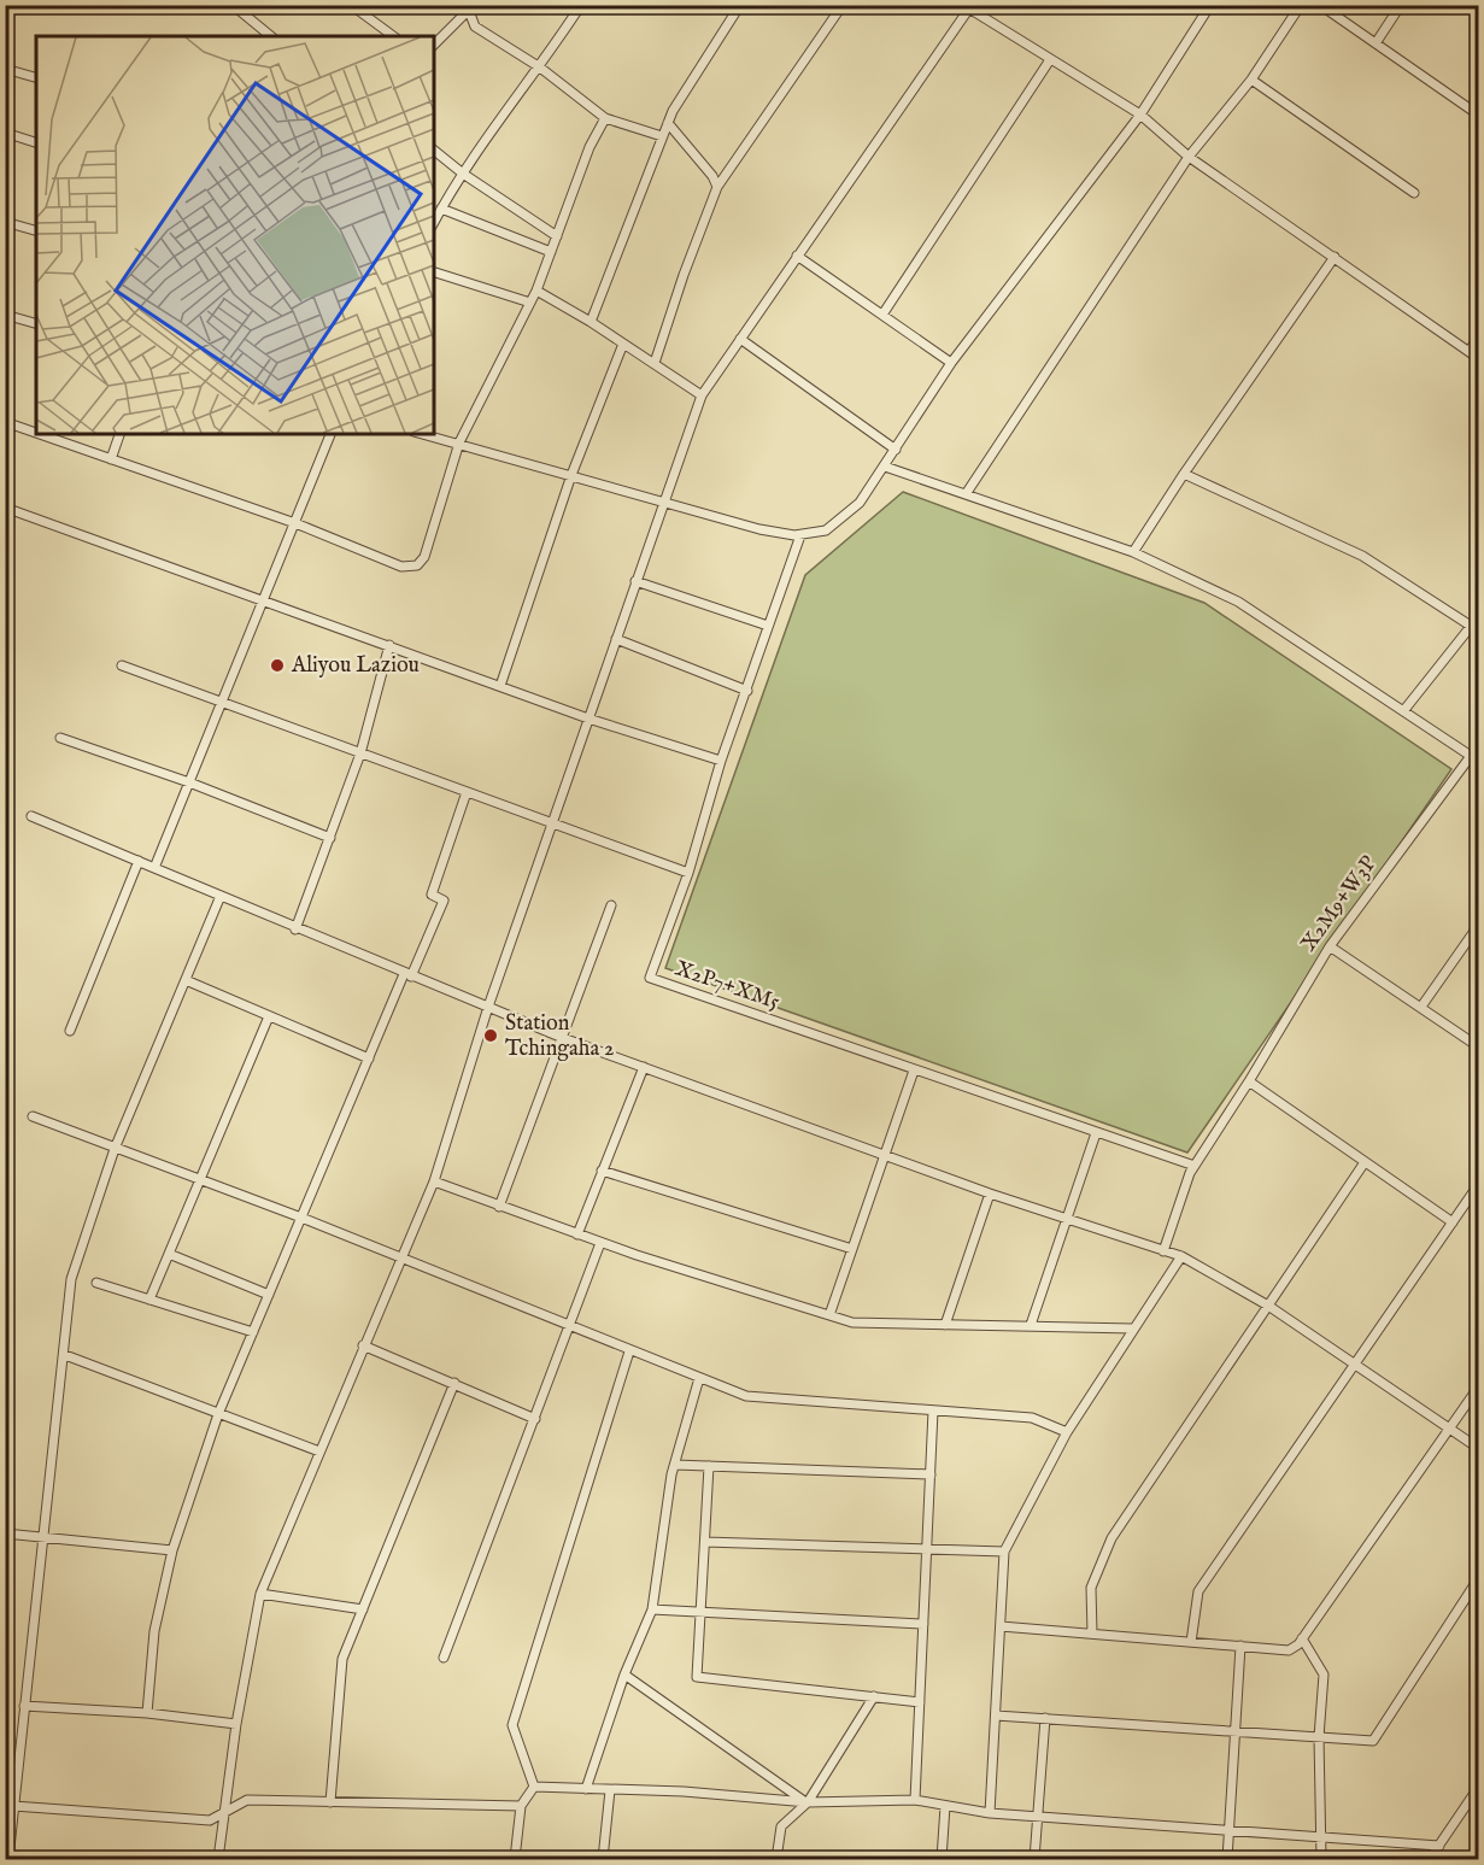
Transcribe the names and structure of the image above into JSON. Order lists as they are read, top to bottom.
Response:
{
  "streets": {
    "street": ["X2M9+W3P", "X2P7+XM5"]
  },
  "crossings": [
    ["X2M9+W3P", "X2P7+XM5"]
  ],
  "places": ["Aliyou Laziou", "Station Tchingaha 2"]
}
